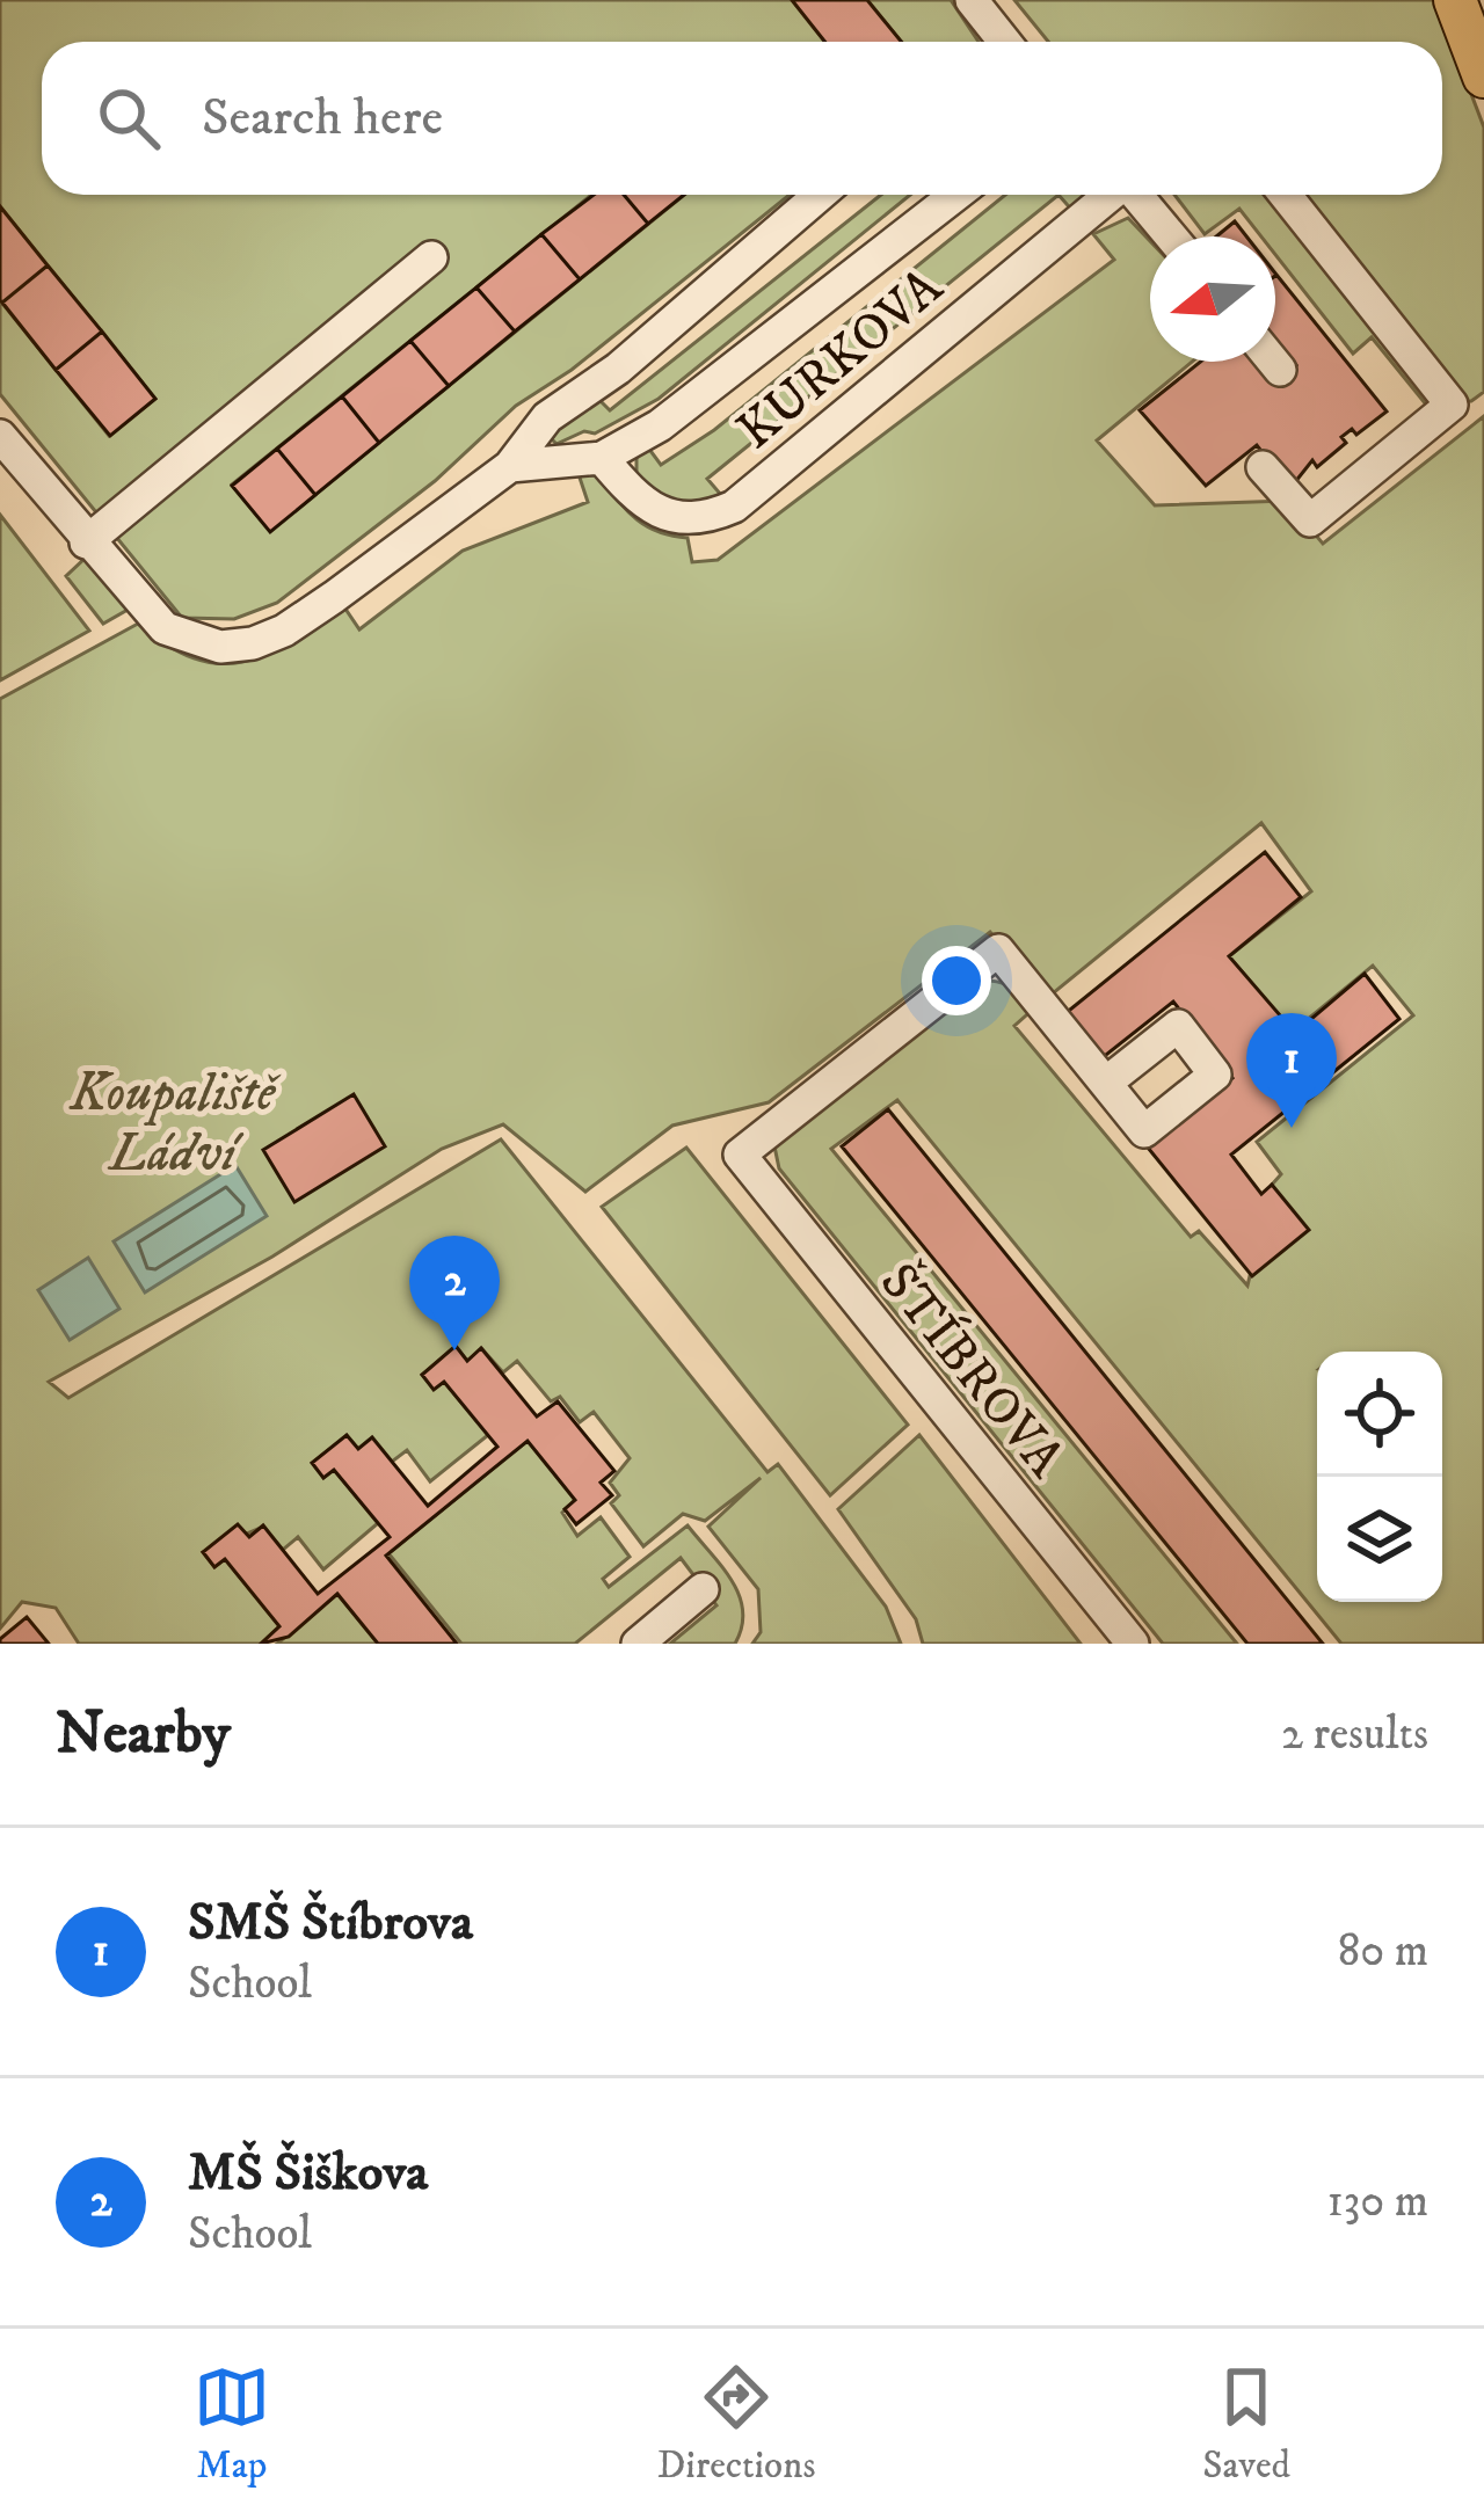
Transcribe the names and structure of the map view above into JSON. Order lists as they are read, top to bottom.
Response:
{
  "streets": {
    "street": ["KURKOVA", "ŠTÍBROVA"]
  },
  "parks": ["Koupaliště Ládví"],
  "north": "left",
  "page": {
    "search": "Search here",
    "pins": ["1", "2"],
    "heading": ["Nearby", "2 results"],
    "list": [
      {
        "mark": "1",
        "name": "SMŠ Štíbrova",
        "note": "School",
        "value": "80 m"
      },
      {
        "mark": "2",
        "name": "MŠ Šiškova",
        "note": "School",
        "value": "130 m"
      }
    ],
    "nav": ["Map", "Directions", "Saved"]
  }
}
